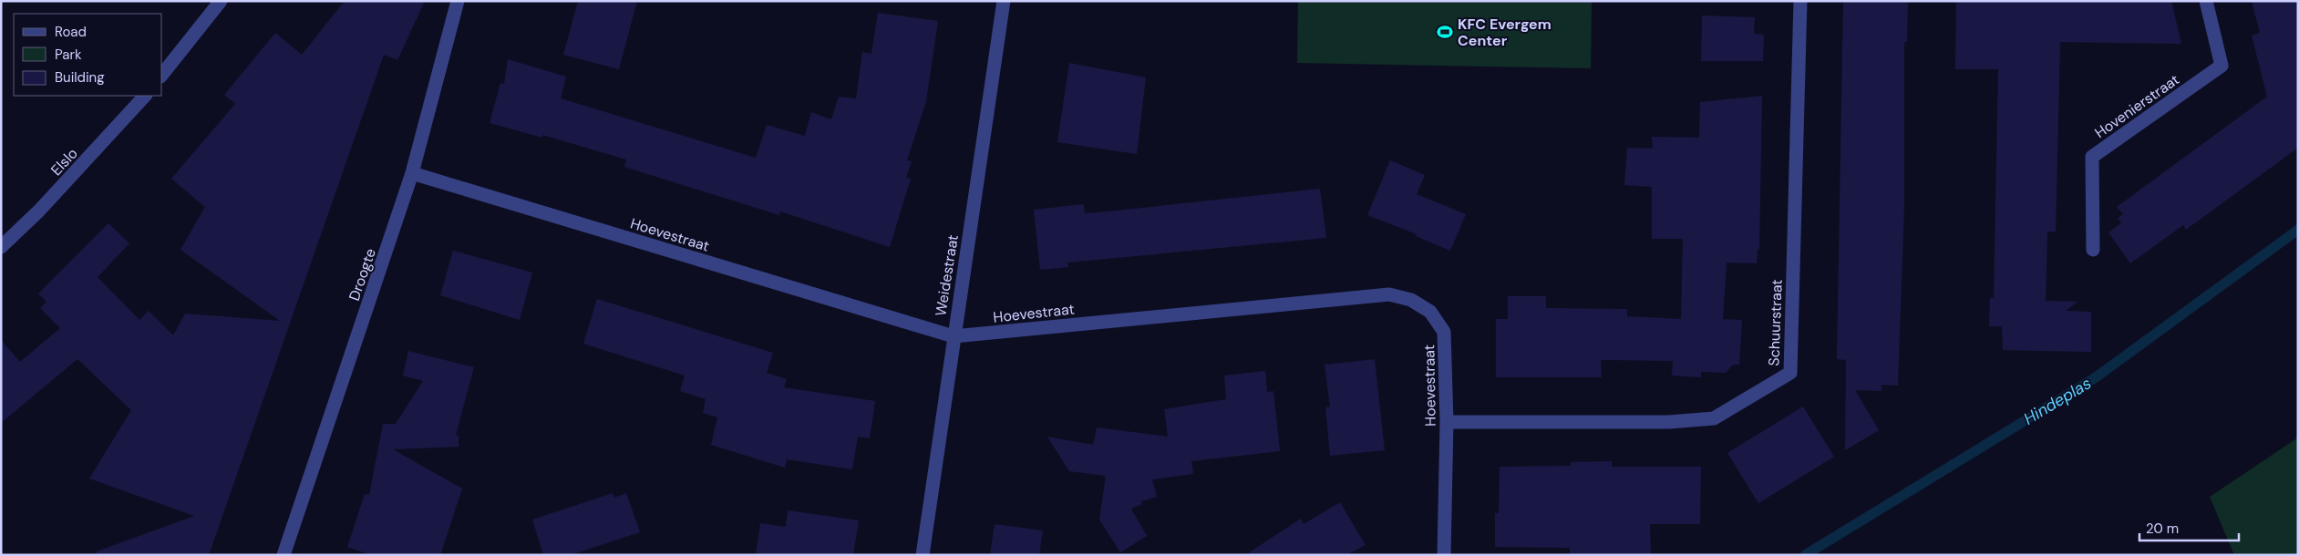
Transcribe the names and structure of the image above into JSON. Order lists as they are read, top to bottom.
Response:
{
  "streets": {
    "street": [
      "Hovenierstraat",
      "Elslo",
      "Hoevestraat",
      "Droogte",
      "Weidestraat",
      "Schuurstraat"
    ]
  },
  "crossings": [
    ["Hoevestraat", "Droogte"],
    ["Hoevestraat", "Weidestraat"],
    ["Hoevestraat", "Schuurstraat"]
  ],
  "water": ["Hindeplas"],
  "places": {
    "sports": ["KFC Evergem Center"]
  },
  "legend": ["Road", "Park", "Building"],
  "scale_bar": "20 m"
}
